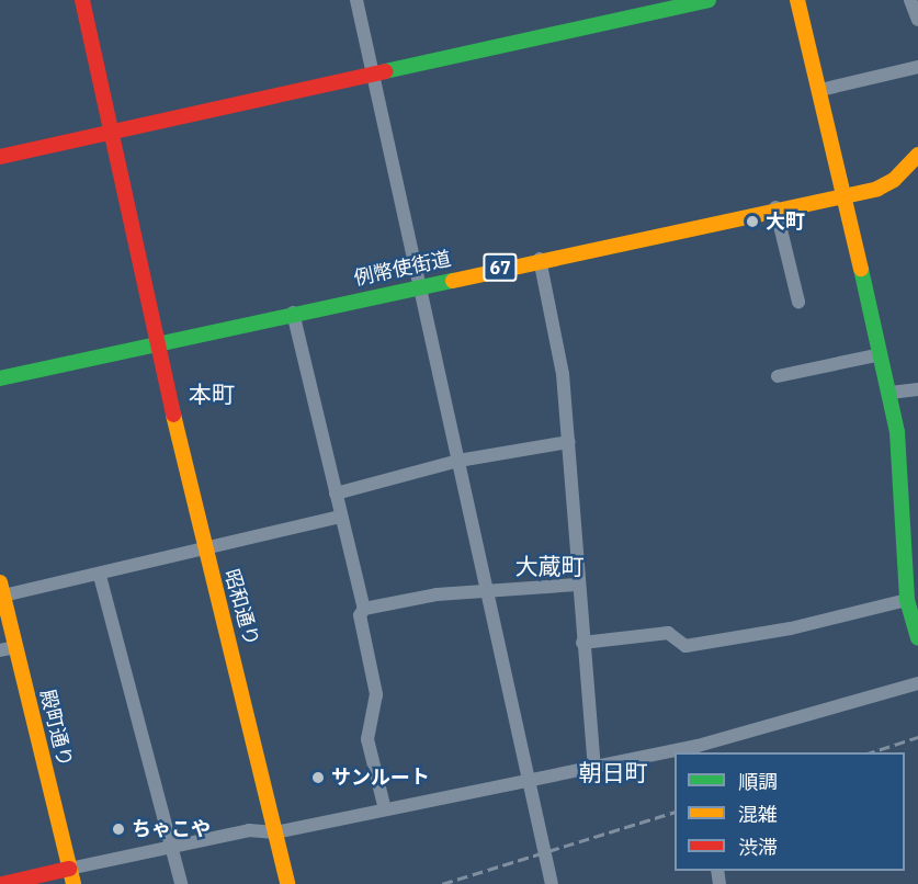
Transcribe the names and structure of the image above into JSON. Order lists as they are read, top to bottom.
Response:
{
  "streets": {
    "street": [
      "67",
      "例幣使街道",
      "昭和通り",
      "殿町通り"
    ]
  },
  "crossings": [
    ["例幣使街道", "昭和通り"]
  ],
  "districts": ["本町", "大蔵町", "朝日町"],
  "places": ["大町", "サンルート", "ちゃこや"],
  "legend": ["順調", "混雑", "渋滞"]
}
